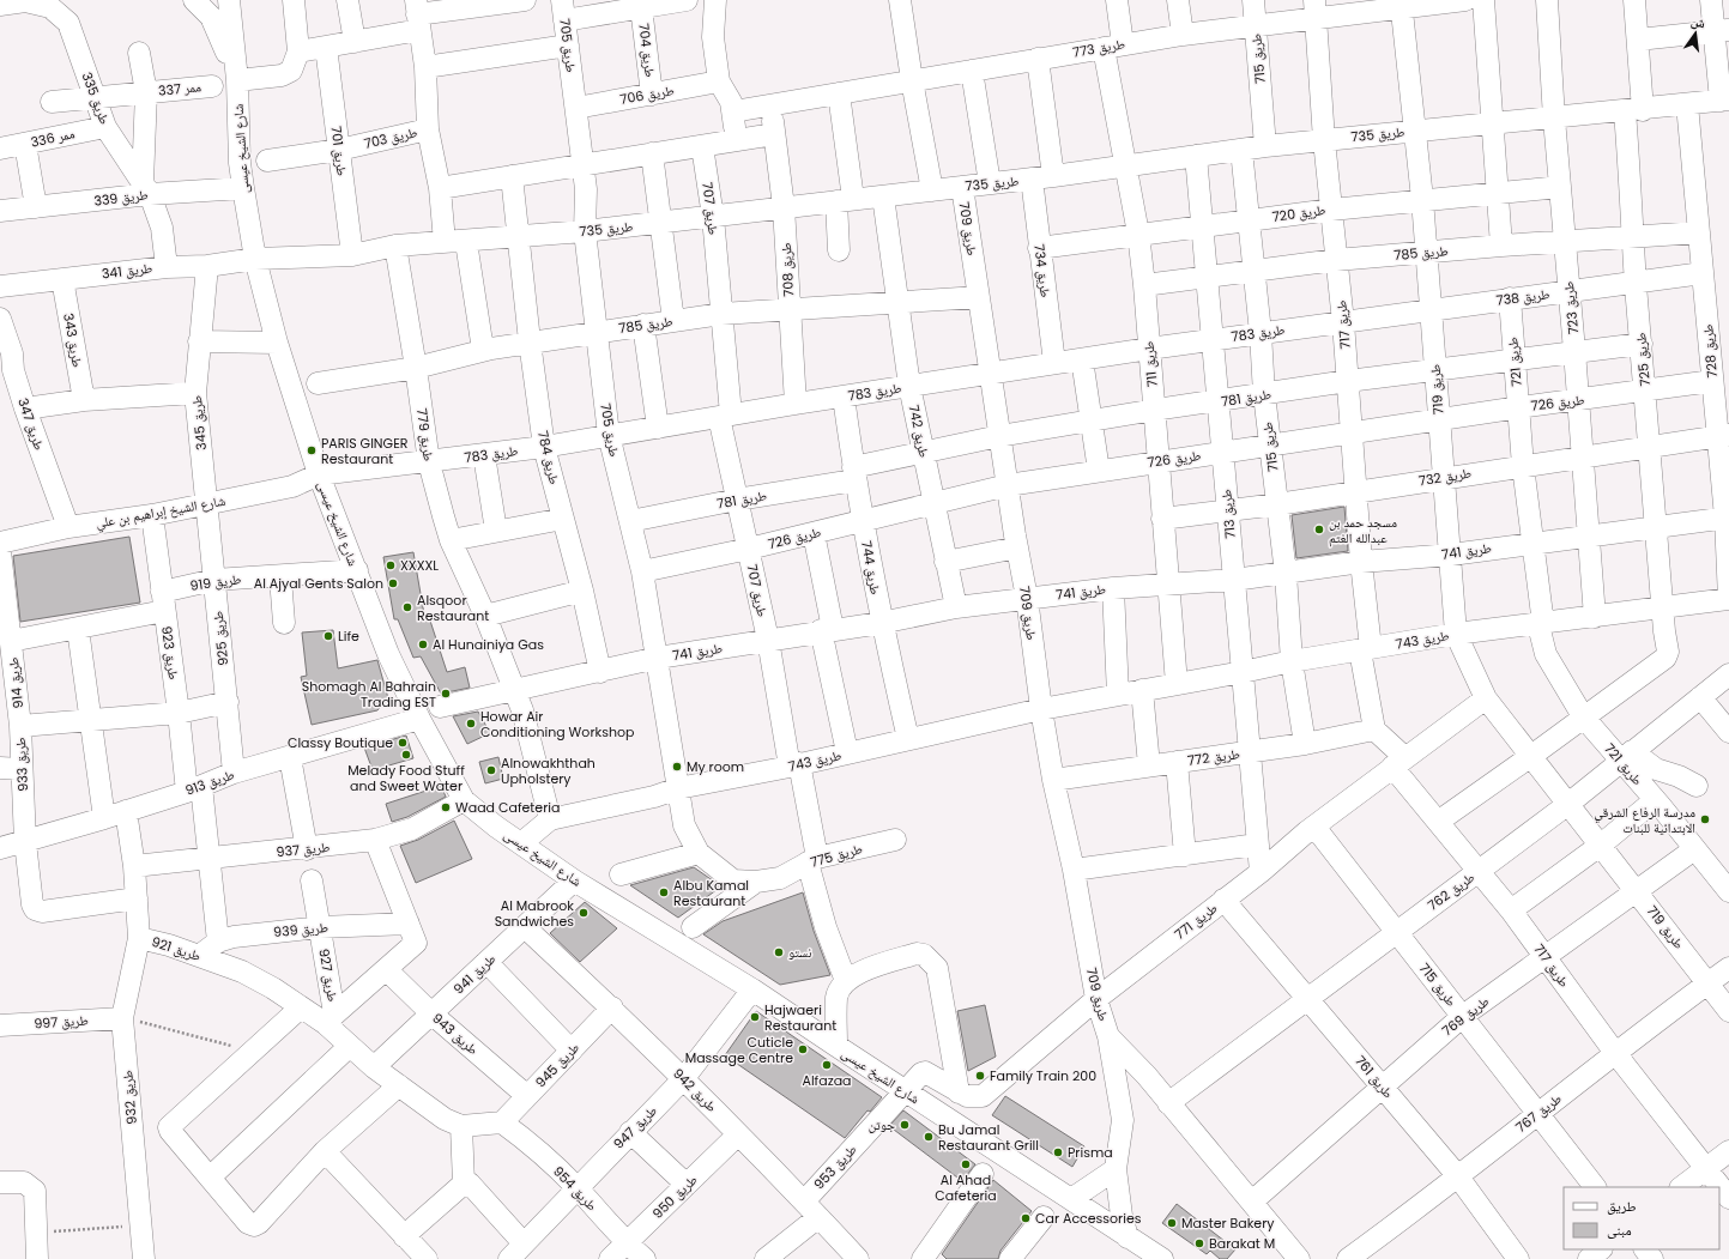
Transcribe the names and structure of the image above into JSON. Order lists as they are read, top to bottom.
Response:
{
  "streets": {
    "street": [
      "طريق 705",
      "طريق 773",
      "طريق 704",
      "طريق 715",
      "ممر 337",
      "طريق 706",
      "طريق 335",
      "طريق 735",
      "ممر 336",
      "طريق 703",
      "شارع الشيخ عيسى",
      "طريق 701",
      "طريق 339",
      "طريق 707",
      "طريق 720",
      "طريق 709",
      "طريق 785",
      "طريق 708",
      "طريق 341",
      "طريق 734",
      "طريق 738",
      "طريق 723",
      "طريق 717",
      "طريق 783",
      "طريق 343",
      "طريق 728",
      "طريق 725",
      "طريق 721",
      "طريق 711",
      "طريق 719",
      "طريق 781",
      "طريق 726",
      "طريق 345",
      "طريق 347",
      "طريق 742",
      "طريق 779",
      "طريق 784",
      "طريق 732",
      "شارع الشيخ إبراهيم بن علي",
      "طريق 713",
      "طريق 741",
      "طريق 744",
      "طريق 919",
      "طريق 925",
      "طريق 743",
      "طريق 923",
      "طريق 914",
      "طريق 772",
      "طريق 933",
      "طريق 913",
      "طريق 937",
      "طريق 775",
      "طريق 762",
      "طريق 771",
      "طريق 939",
      "طريق 921",
      "طريق 941",
      "طريق 927",
      "طريق 769",
      "طريق 997",
      "طريق 943",
      "طريق 945",
      "طريق 761",
      "طريق 942",
      "طريق 932",
      "طريق 767",
      "طريق 947",
      "طريق 953",
      "طريق 954",
      "طريق 950"
    ]
  },
  "crossings": [
    ["طريق 705", "طريق 706"],
    ["طريق 705", "طريق 735"],
    ["طريق 705", "طريق 785"],
    ["طريق 705", "طريق 783"],
    ["طريق 705", "طريق 781"],
    ["طريق 705", "طريق 726"],
    ["طريق 705", "طريق 741"],
    ["طريق 705", "طريق 743"],
    ["طريق 705", "طريق 775"],
    ["طريق 773", "طريق 715"],
    ["طريق 773", "طريق 708"],
    ["طريق 773", "طريق 734"],
    ["طريق 773", "طريق 717"],
    ["طريق 773", "طريق 711"],
    ["طريق 773", "طريق 719"],
    ["طريق 704", "طريق 706"],
    ["طريق 715", "طريق 735"],
    ["طريق 715", "طريق 720"],
    ["طريق 715", "طريق 785"],
    ["طريق 715", "طريق 783"],
    ["طريق 715", "طريق 781"],
    ["طريق 715", "طريق 726"],
    ["طريق 715", "طريق 732"],
    ["طريق 715", "طريق 741"],
    ["طريق 715", "طريق 743"],
    ["طريق 715", "طريق 772"],
    ["طريق 715", "طريق 762"],
    ["طريق 715", "طريق 771"],
    ["طريق 715", "طريق 769"],
    ["طريق 715", "طريق 767"],
    ["ممر 337", "طريق 335"],
    ["طريق 335", "ممر 336"],
    ["طريق 335", "طريق 339"],
    ["طريق 335", "طريق 341"],
    ["طريق 735", "شارع الشيخ عيسى"],
    ["طريق 735", "طريق 701"],
    ["طريق 735", "طريق 707"],
    ["طريق 735", "طريق 709"],
    ["طريق 735", "طريق 708"],
    ["طريق 735", "طريق 341"],
    ["طريق 735", "طريق 734"],
    ["طريق 735", "طريق 723"],
    ["طريق 735", "طريق 717"],
    ["طريق 735", "طريق 728"],
    ["طريق 735", "طريق 725"],
    ["طريق 735", "طريق 711"],
    ["طريق 735", "طريق 719"],
    ["طريق 735", "طريق 742"],
    ["طريق 735", "طريق 779"],
    ["طريق 735", "طريق 784"],
    ["طريق 735", "طريق 713"],
    ["طريق 703", "طريق 701"],
    ["شارع الشيخ عيسى", "طريق 339"],
    ["شارع الشيخ عيسى", "طريق 709"],
    ["شارع الشيخ عيسى", "طريق 341"],
    ["شارع الشيخ عيسى", "طريق 783"],
    ["شارع الشيخ عيسى", "شارع الشيخ إبراهيم بن علي"],
    ["شارع الشيخ عيسى", "طريق 919"],
    ["شارع الشيخ عيسى", "طريق 743"],
    ["شارع الشيخ عيسى", "طريق 913"],
    ["شارع الشيخ عيسى", "طريق 937"],
    ["شارع الشيخ عيسى", "طريق 771"],
    ["شارع الشيخ عيسى", "طريق 941"],
    ["شارع الشيخ عيسى", "طريق 947"],
    ["شارع الشيخ عيسى", "طريق 953"],
    ["طريق 707", "طريق 785"],
    ["طريق 707", "طريق 783"],
    ["طريق 707", "طريق 781"],
    ["طريق 707", "طريق 726"],
    ["طريق 707", "طريق 741"],
    ["طريق 707", "طريق 743"],
    ["طريق 707", "طريق 775"],
    ["طريق 720", "طريق 734"],
    ["طريق 720", "طريق 723"],
    ["طريق 720", "طريق 717"],
    ["طريق 720", "طريق 711"],
    ["طريق 720", "طريق 719"],
    ["طريق 720", "طريق 713"],
    ["طريق 709", "طريق 785"],
    ["طريق 709", "طريق 783"],
    ["طريق 709", "طريق 781"],
    ["طريق 709", "طريق 726"],
    ["طريق 709", "طريق 741"],
    ["طريق 709", "طريق 743"],
    ["طريق 709", "طريق 772"],
    ["طريق 709", "طريق 762"],
    ["طريق 709", "طريق 771"],
    ["طريق 709", "طريق 769"],
    ["طريق 785", "طريق 708"],
    ["طريق 785", "طريق 723"],
    ["طريق 785", "طريق 717"],
    ["طريق 785", "طريق 728"],
    ["طريق 785", "طريق 725"],
    ["طريق 785", "طريق 711"],
    ["طريق 785", "طريق 719"],
    ["طريق 785", "طريق 742"],
    ["طريق 785", "طريق 779"],
    ["طريق 785", "طريق 784"],
    ["طريق 785", "طريق 713"],
    ["طريق 708", "طريق 783"],
    ["طريق 341", "طريق 343"],
    ["طريق 341", "طريق 345"],
    ["طريق 734", "طريق 783"],
    ["طريق 738", "طريق 723"],
    ["طريق 738", "طريق 783"],
    ["طريق 738", "طريق 728"],
    ["طريق 738", "طريق 725"],
    ["طريق 738", "طريق 721"],
    ["طريق 738", "طريق 719"],
    ["طريق 723", "طريق 781"],
    ["طريق 723", "طريق 726"],
    ["طريق 723", "طريق 732"],
    ["طريق 723", "طريق 741"],
    ["طريق 723", "طريق 743"],
    ["طريق 717", "طريق 783"],
    ["طريق 717", "طريق 781"],
    ["طريق 717", "طريق 726"],
    ["طريق 717", "طريق 732"],
    ["طريق 717", "طريق 741"],
    ["طريق 717", "طريق 743"],
    ["طريق 717", "طريق 772"],
    ["طريق 717", "طريق 762"],
    ["طريق 717", "طريق 771"],
    ["طريق 717", "طريق 769"],
    ["طريق 717", "طريق 767"],
    ["طريق 783", "طريق 711"],
    ["طريق 783", "طريق 719"],
    ["طريق 783", "طريق 742"],
    ["طريق 783", "طريق 779"],
    ["طريق 783", "طريق 784"],
    ["طريق 783", "شارع الشيخ إبراهيم بن علي"],
    ["طريق 783", "طريق 713"],
    ["طريق 783", "طريق 744"],
    ["طريق 728", "طريق 726"],
    ["طريق 728", "طريق 732"],
    ["طريق 728", "طريق 741"],
    ["طريق 728", "طريق 743"],
    ["طريق 725", "طريق 781"],
    ["طريق 725", "طريق 726"],
    ["طريق 725", "طريق 732"],
    ["طريق 725", "طريق 741"],
    ["طريق 725", "طريق 743"],
    ["طريق 721", "طريق 781"],
    ["طريق 721", "طريق 726"],
    ["طريق 721", "طريق 732"],
    ["طريق 721", "طريق 741"],
    ["طريق 721", "طريق 743"],
    ["طريق 721", "طريق 762"],
    ["طريق 721", "طريق 769"],
    ["طريق 711", "طريق 781"],
    ["طريق 711", "طريق 726"],
    ["طريق 711", "طريق 732"],
    ["طريق 711", "طريق 741"],
    ["طريق 711", "طريق 743"],
    ["طريق 719", "طريق 781"],
    ["طريق 719", "طريق 726"],
    ["طريق 719", "طريق 732"],
    ["طريق 719", "طريق 741"],
    ["طريق 719", "طريق 743"],
    ["طريق 719", "طريق 762"],
    ["طريق 719", "طريق 771"],
    ["طريق 719", "طريق 769"],
    ["طريق 719", "طريق 767"],
    ["طريق 781", "طريق 742"],
    ["طريق 781", "طريق 713"],
    ["طريق 781", "طريق 744"],
    ["طريق 726", "طريق 742"],
    ["طريق 726", "طريق 713"],
    ["طريق 726", "طريق 744"],
    ["طريق 345", "شارع الشيخ إبراهيم بن علي"],
    ["طريق 345", "طريق 925"],
    ["طريق 347", "شارع الشيخ إبراهيم بن علي"],
    ["طريق 742", "طريق 741"],
    ["طريق 779", "طريق 741"],
    ["طريق 779", "طريق 743"],
    ["طريق 784", "طريق 741"],
    ["طريق 732", "طريق 713"],
    ["شارع الشيخ إبراهيم بن علي", "طريق 925"],
    ["شارع الشيخ إبراهيم بن علي", "طريق 923"],
    ["طريق 713", "طريق 741"],
    ["طريق 713", "طريق 743"],
    ["طريق 713", "طريق 772"],
    ["طريق 713", "طريق 771"],
    ["طريق 741", "طريق 744"],
    ["طريق 744", "طريق 743"],
    ["طريق 919", "طريق 925"],
    ["طريق 919", "طريق 923"],
    ["طريق 919", "طريق 914"],
    ["طريق 925", "طريق 933"],
    ["طريق 925", "طريق 913"],
    ["طريق 923", "طريق 933"],
    ["طريق 923", "طريق 913"],
    ["طريق 923", "طريق 937"],
    ["طريق 923", "طريق 939"],
    ["طريق 914", "طريق 933"],
    ["طريق 933", "طريق 913"],
    ["طريق 933", "طريق 921"],
    ["طريق 913", "طريق 921"],
    ["طريق 937", "طريق 921"],
    ["طريق 762", "طريق 761"],
    ["طريق 771", "طريق 761"],
    ["طريق 771", "طريق 953"],
    ["طريق 939", "طريق 921"],
    ["طريق 939", "طريق 927"],
    ["طريق 921", "طريق 941"],
    ["طريق 921", "طريق 927"],
    ["طريق 921", "طريق 932"],
    ["طريق 941", "طريق 943"],
    ["طريق 941", "طريق 942"],
    ["طريق 769", "طريق 761"],
    ["طريق 997", "طريق 932"],
    ["طريق 943", "طريق 945"],
    ["طريق 945", "طريق 942"],
    ["طريق 945", "طريق 954"],
    ["طريق 761", "طريق 767"],
    ["طريق 942", "طريق 947"],
    ["طريق 942", "طريق 953"],
    ["طريق 942", "طريق 950"],
    ["طريق 947", "طريق 954"],
    ["طريق 954", "طريق 950"]
  ],
  "places": [
    "PARIS GINGER Restaurant",
    "مسجد حمد بن عبدالله الغتم",
    "XXXXL",
    "Al Ajyal Gents Salon",
    "Alsqoor Restaurant",
    "Life",
    "Al Hunainiya Gas",
    "Shomagh Al Bahrain Trading EST",
    "Howar Air Conditioning Workshop",
    "Classy Boutique",
    "Melady Food Stuff and Sweet Water",
    "My room",
    "Alnowakhthah Upholstery",
    "Waad Cafeteria",
    "مدرسة الرفاع الشرقي الابتدائية للبنات",
    "Albu Kamal Restaurant",
    "Al Mabrook Sandwiches",
    "نستو",
    "Hajwaeri Restaurant",
    "Cuticle Massage Centre",
    "Alfazaa",
    "Family Train 200",
    "جوتن",
    "Bu Jamal Restaurant Grill",
    "Prisma",
    "Al Ahad Cafeteria",
    "Car Accessories",
    "Master Bakery",
    "Barakat M"
  ],
  "legend": ["طريق", "مبنى"],
  "north": "top"
}
